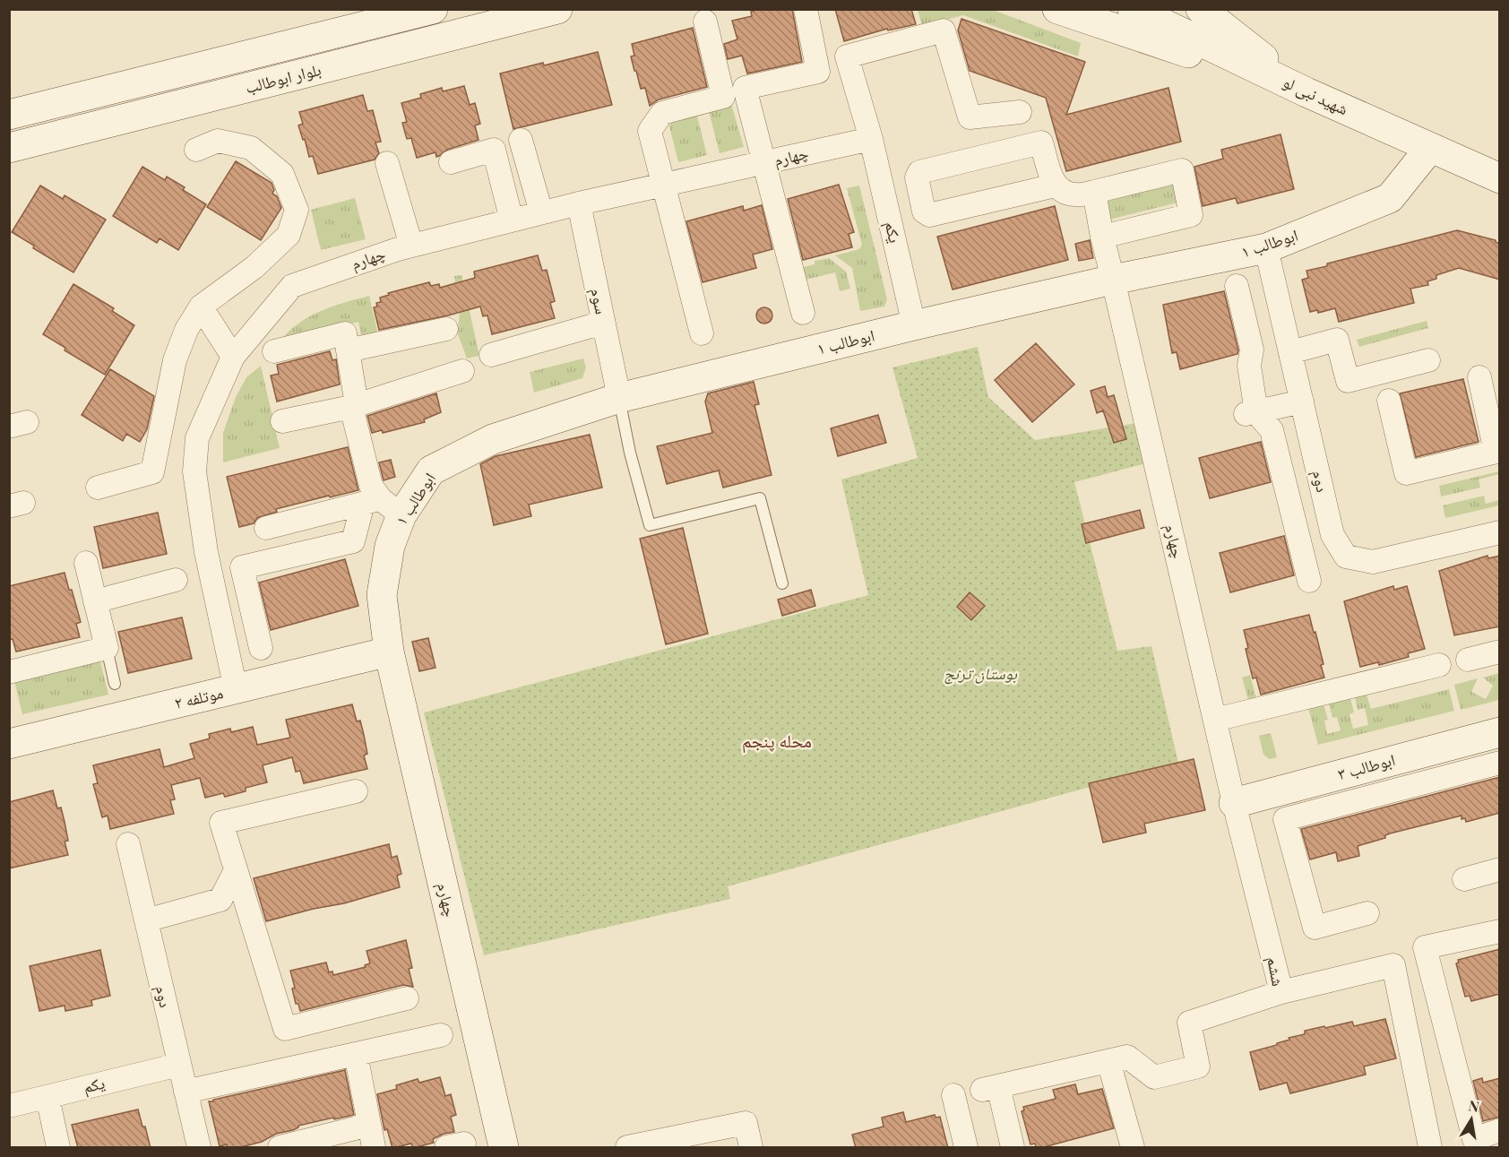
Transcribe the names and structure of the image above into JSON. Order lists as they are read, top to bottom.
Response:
{
  "streets": {
    "street": [
      "بلوار ابوطالب",
      "شهید نبی لو",
      "چهارم",
      "یکم",
      "ابوطالب ۱",
      "سوم",
      "دوم",
      "موتلفه ۲",
      "ابوطالب ۳",
      "ششم"
    ]
  },
  "crossings": [
    ["شهید نبی لو", "ابوطالب ۱"],
    ["چهارم", "یکم"],
    ["چهارم", "ابوطالب ۱"],
    ["چهارم", "سوم"],
    ["چهارم", "موتلفه ۲"],
    ["چهارم", "ابوطالب ۳"],
    ["چهارم", "ششم"],
    ["یکم", "ابوطالب ۱"],
    ["یکم", "دوم"],
    ["ابوطالب ۱", "سوم"],
    ["ابوطالب ۱", "دوم"],
    ["ابوطالب ۱", "موتلفه ۲"],
    ["ابوطالب ۳", "ششم"]
  ],
  "districts": ["محله پنجم"],
  "parks": ["بوستان ترنج"],
  "north": "top"
}
